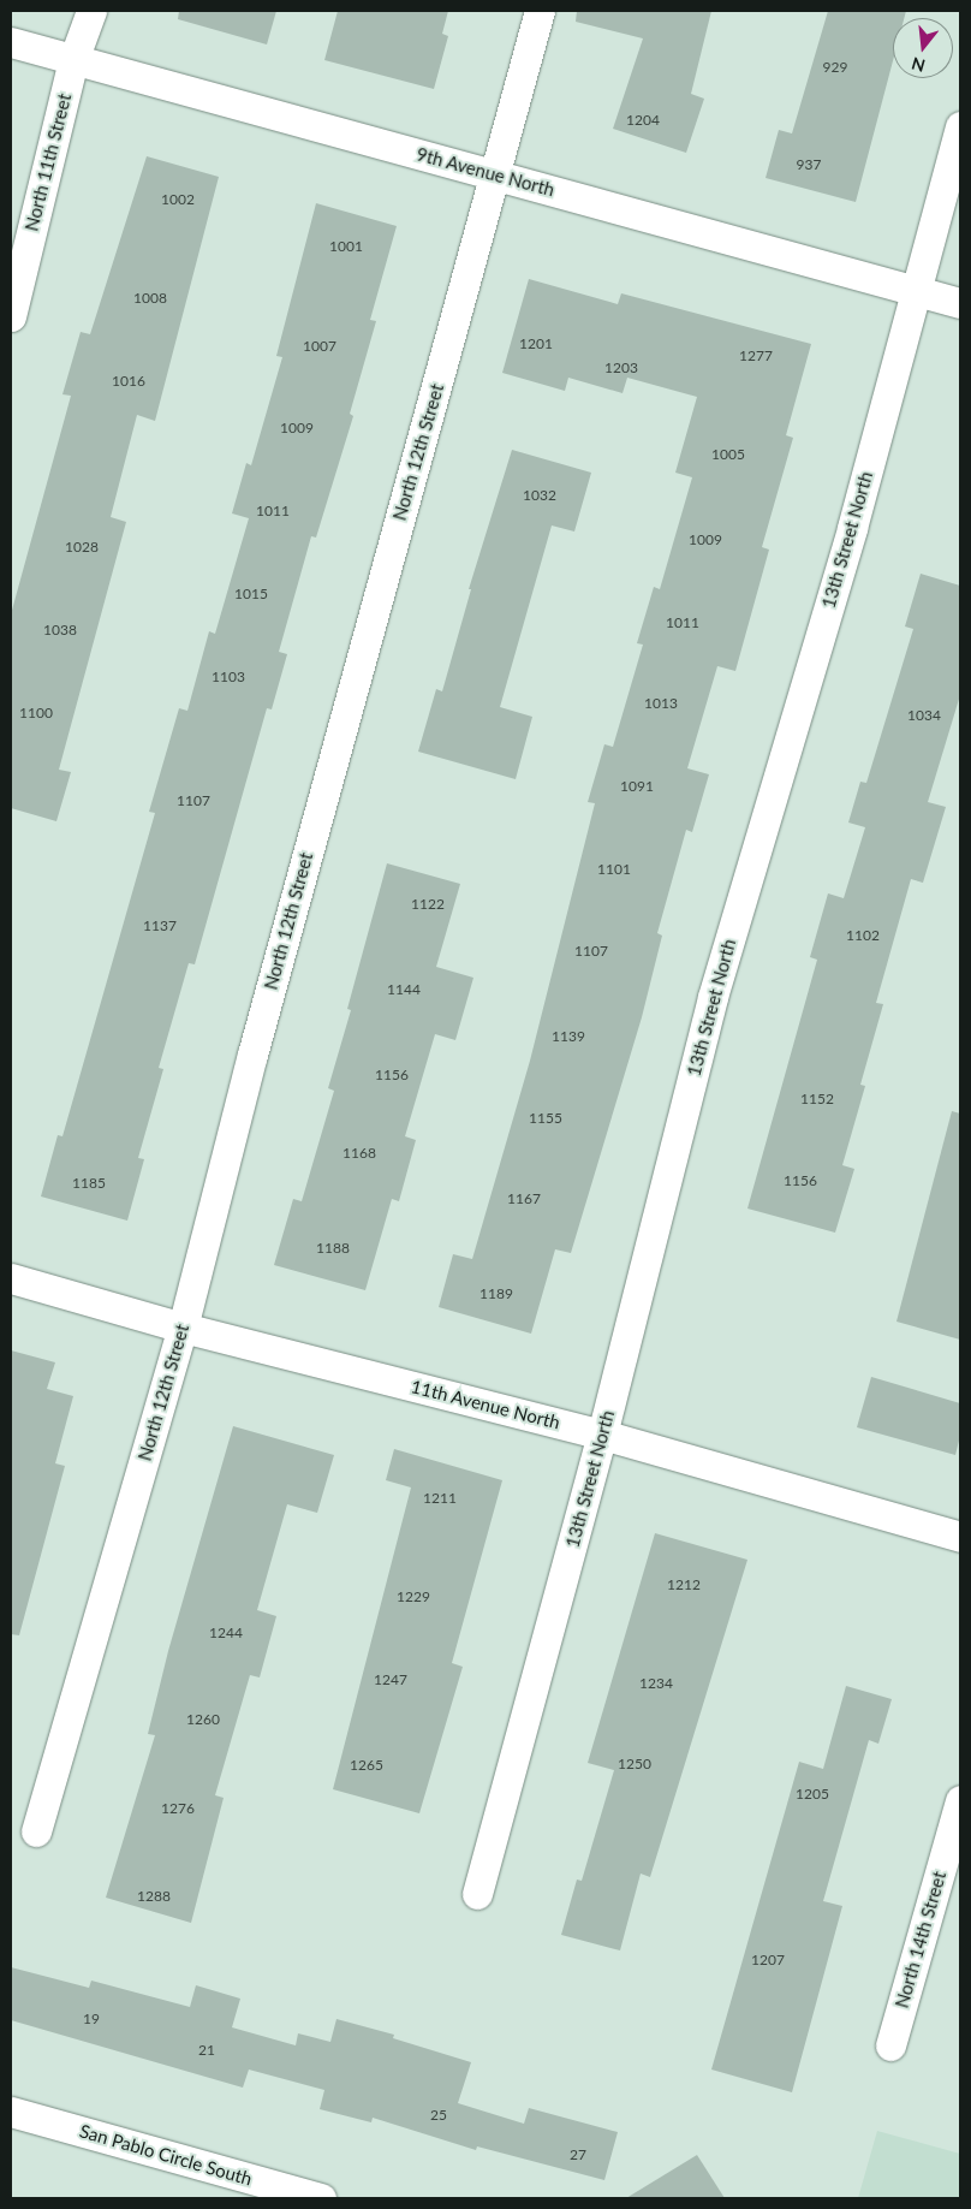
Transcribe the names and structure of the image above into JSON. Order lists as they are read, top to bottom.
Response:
{
  "streets": {
    "street": [
      "North 11th Street",
      "9th Avenue North",
      "North 12th Street",
      "13th Street North",
      "11th Avenue North",
      "North 14th Street",
      "San Pablo Circle South"
    ]
  },
  "crossings": [
    ["North 11th Street", "9th Avenue North"],
    ["9th Avenue North", "North 12th Street"],
    ["9th Avenue North", "13th Street North"],
    ["North 12th Street", "11th Avenue North"],
    ["13th Street North", "11th Avenue North"]
  ],
  "house_numbers": [
    "929",
    "1204",
    "937",
    "1002",
    "1001",
    "1008",
    "1201",
    "1007",
    "1277",
    "1203",
    "1016",
    "1009",
    "1005",
    "1032",
    "1011",
    "1009",
    "1028",
    "1015",
    "1011",
    "1038",
    "1103",
    "1013",
    "1100",
    "1034",
    "1091",
    "1107",
    "1101",
    "1122",
    "1137",
    "1102",
    "1107",
    "1144",
    "1139",
    "1156",
    "1152",
    "1155",
    "1168",
    "1156",
    "1185",
    "1167",
    "1188",
    "1189",
    "1211",
    "1212",
    "1229",
    "1244",
    "1247",
    "1234",
    "1260",
    "1250",
    "1265",
    "1205",
    "1276",
    "1288",
    "1207",
    "19",
    "21",
    "25",
    "27"
  ],
  "north": "bottom"
}
